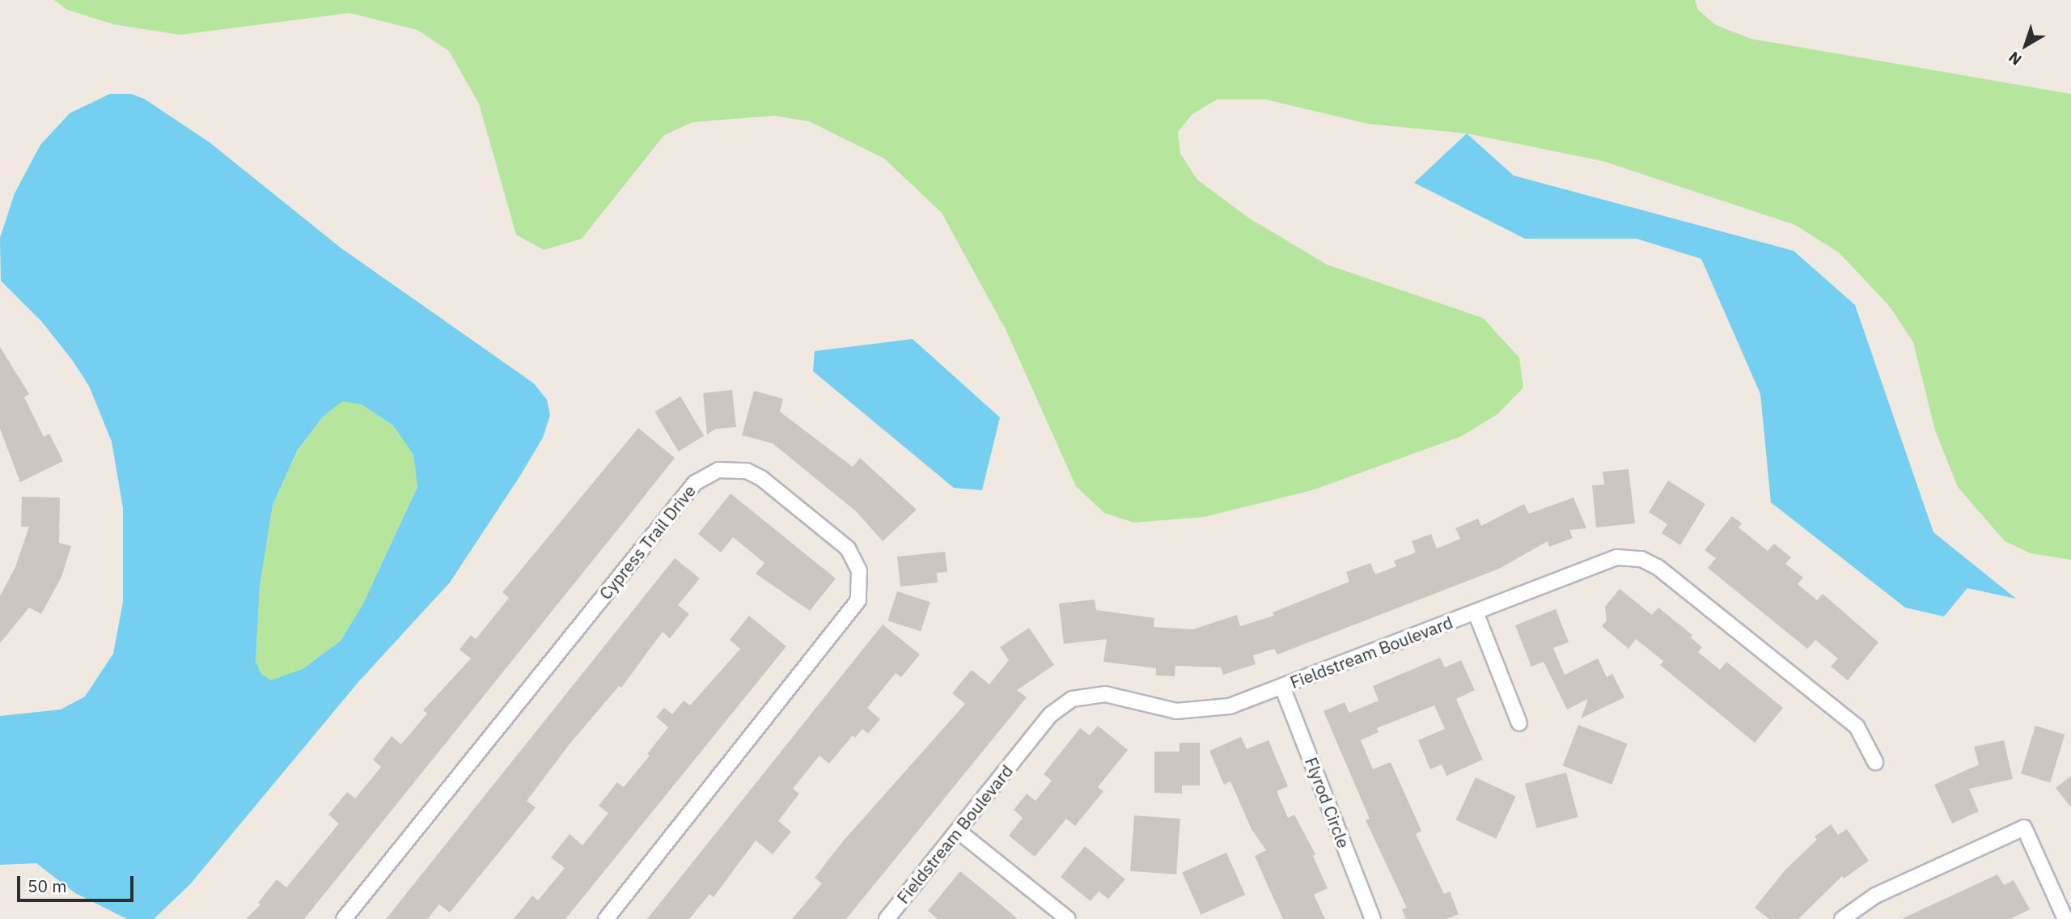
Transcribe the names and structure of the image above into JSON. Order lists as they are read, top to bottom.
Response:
{
  "streets": {
    "street": ["Cypress Trail Drive", "Fieldstream Boulevard", "Flyrod Circle"]
  },
  "crossings": [
    ["Fieldstream Boulevard", "Flyrod Circle"]
  ],
  "scale_bar": "50 m",
  "north": "bottom left"
}
